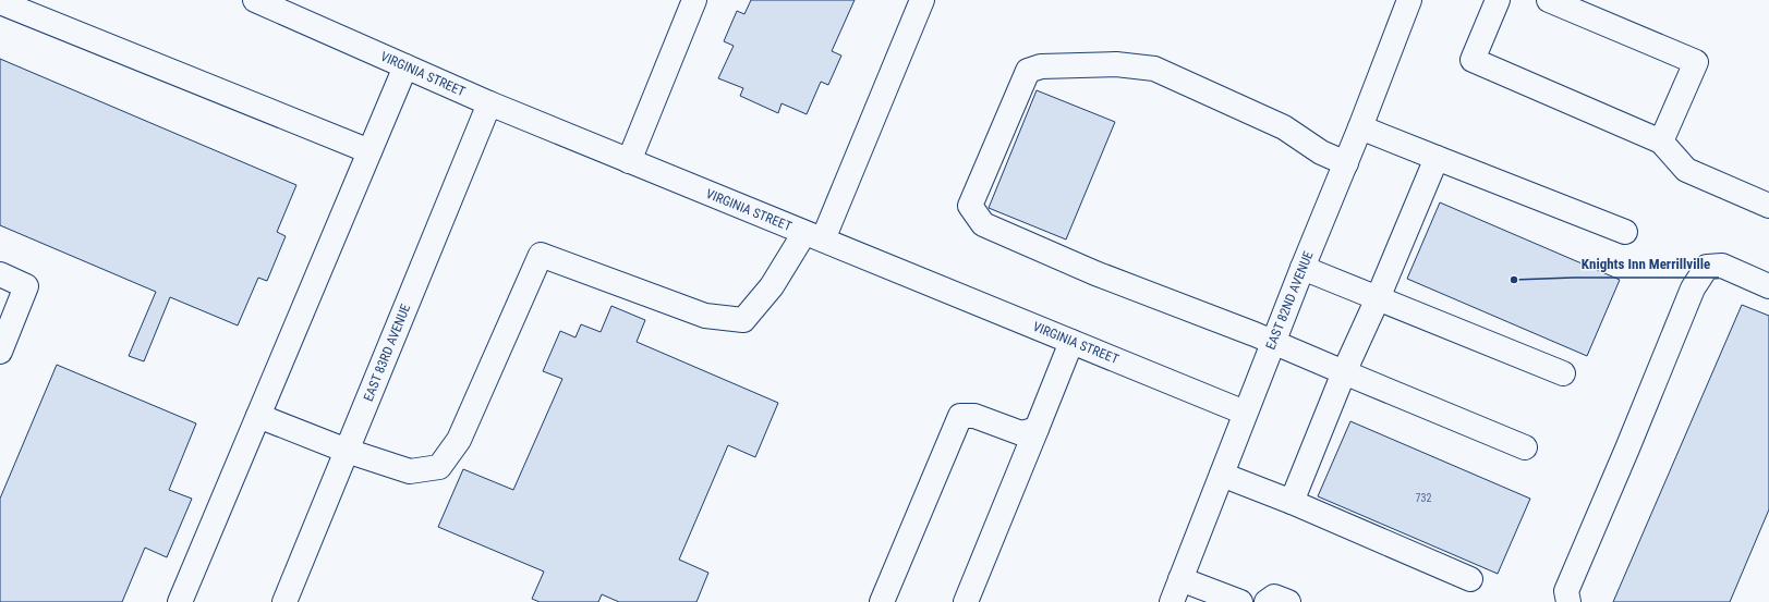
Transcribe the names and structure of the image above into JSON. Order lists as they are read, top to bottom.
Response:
{
  "streets": {
    "street": ["VIRGINIA STREET", "EAST 82ND AVENUE", "EAST 83RD AVENUE"]
  },
  "crossings": [
    ["VIRGINIA STREET", "EAST 82ND AVENUE"],
    ["VIRGINIA STREET", "EAST 83RD AVENUE"]
  ],
  "places": ["Knights Inn Merrillville"],
  "house_numbers": ["732"]
}
